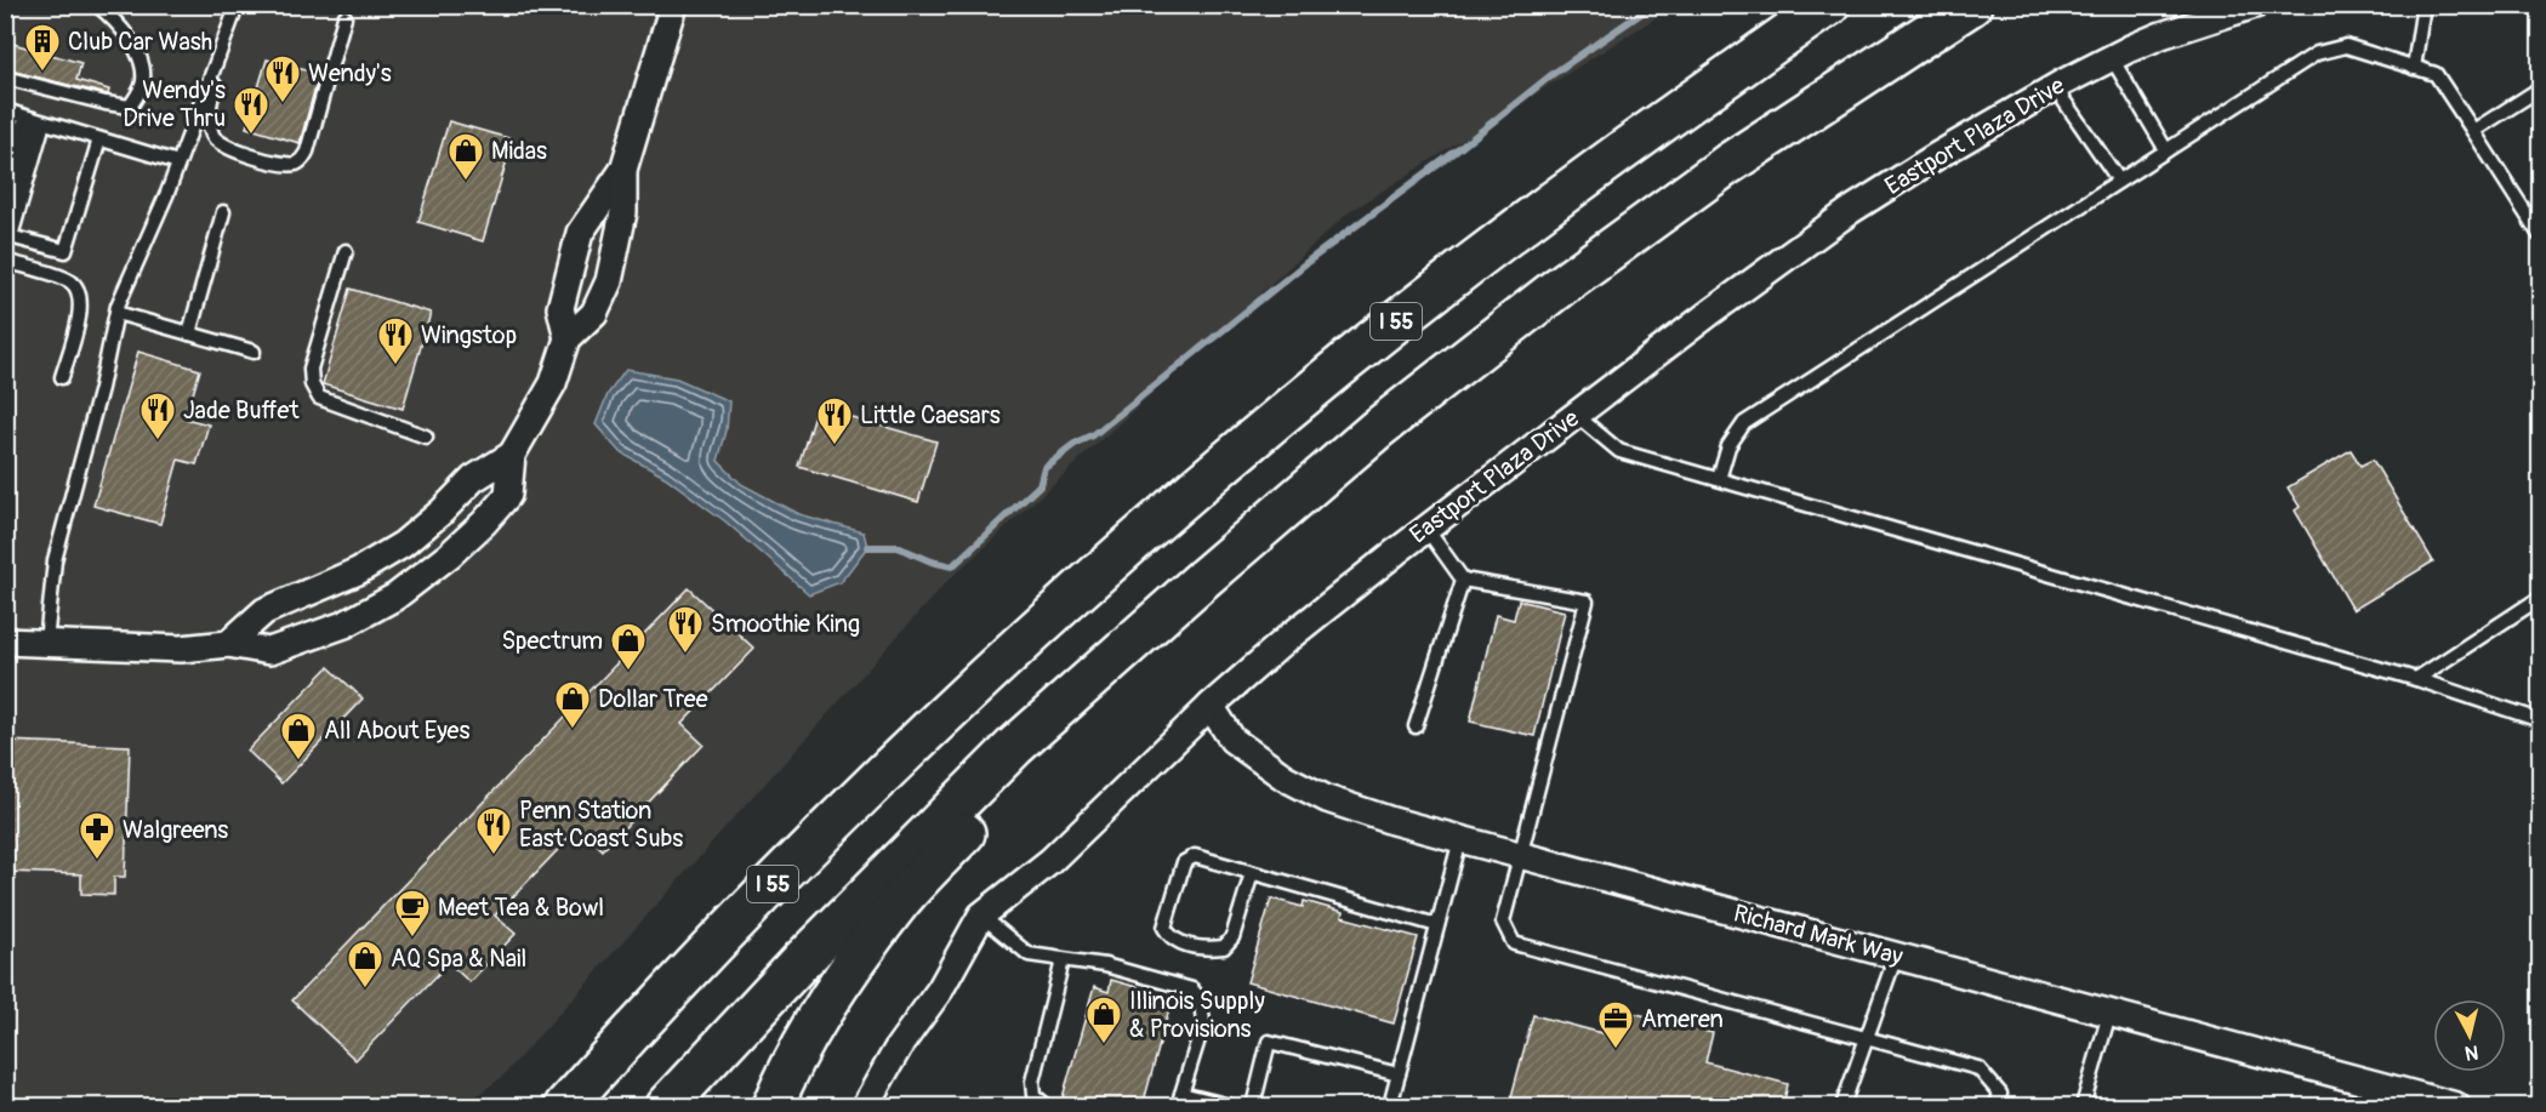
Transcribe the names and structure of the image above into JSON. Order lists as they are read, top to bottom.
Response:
{
  "streets": {
    "highway": ["I 55"],
    "street": ["Eastport Plaza Drive", "Richard Mark Way"]
  },
  "crossings": [
    ["Eastport Plaza Drive", "Richard Mark Way"]
  ],
  "places": {
    "building": ["Club Car Wash"],
    "restaurant": [
      "Wendy's",
      "Wendy's Drive Thru",
      "Wingstop",
      "Jade Buffet",
      "Little Caesars",
      "Smoothie King",
      "Penn Station East Coast Subs"
    ],
    "shop": [
      "Midas",
      "Spectrum",
      "Dollar Tree",
      "All About Eyes",
      "AQ Spa & Nail",
      "Illinois Supply & Provisions"
    ],
    "pharmacy": ["Walgreens"],
    "cafe": ["Meet Tea & Bowl"],
    "office": ["Ameren"]
  },
  "north": "bottom"
}
